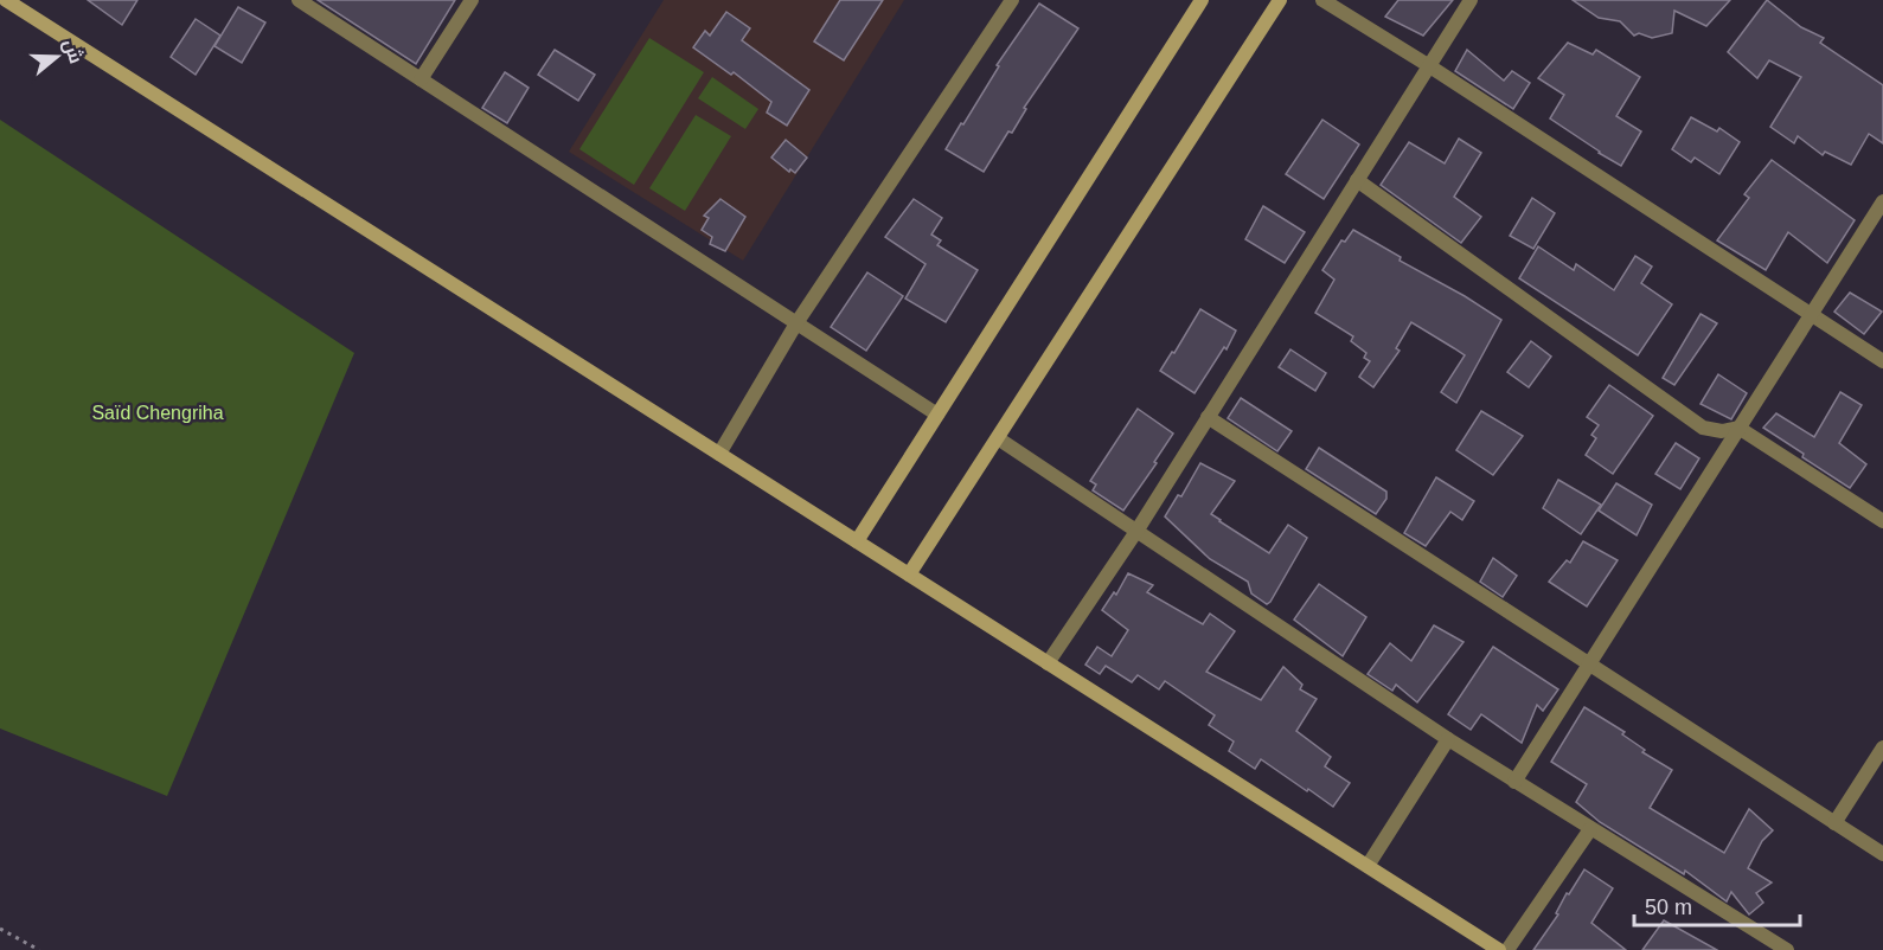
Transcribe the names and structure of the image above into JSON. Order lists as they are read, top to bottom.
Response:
{
  "parks": ["Saïd Chengriha"],
  "scale_bar": "50 m",
  "north": "right"
}
